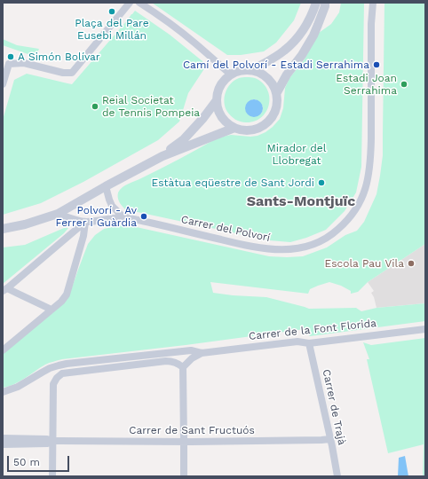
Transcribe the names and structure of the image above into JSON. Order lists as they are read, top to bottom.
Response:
{
  "streets": {
    "street": [
      "Carrer del Polvorí",
      "Carrer de la Font Florida",
      "Carrer de Trajà",
      "Carrer de Sant Fructuós"
    ]
  },
  "crossings": [
    ["Carrer de la Font Florida", "Carrer de Trajà"],
    ["Carrer de Trajà", "Carrer de Sant Fructuós"]
  ],
  "districts": ["Sants-Montjuïc"],
  "parks": ["Mirador del Llobregat"],
  "places": [
    "Plaça del Pare Eusebi Millán",
    "A Simón Bolívar",
    "Camí del Polvorí - Estadi Serrahima",
    "Estadi Joan Serrahima",
    "Reial Societat de Tennis Pompeia",
    "Estàtua eqüestre de Sant Jordi",
    "Polvorí - Av Ferrer i Guàrdia",
    "Escola Pau Vila"
  ],
  "scale_bar": "50 m"
}
